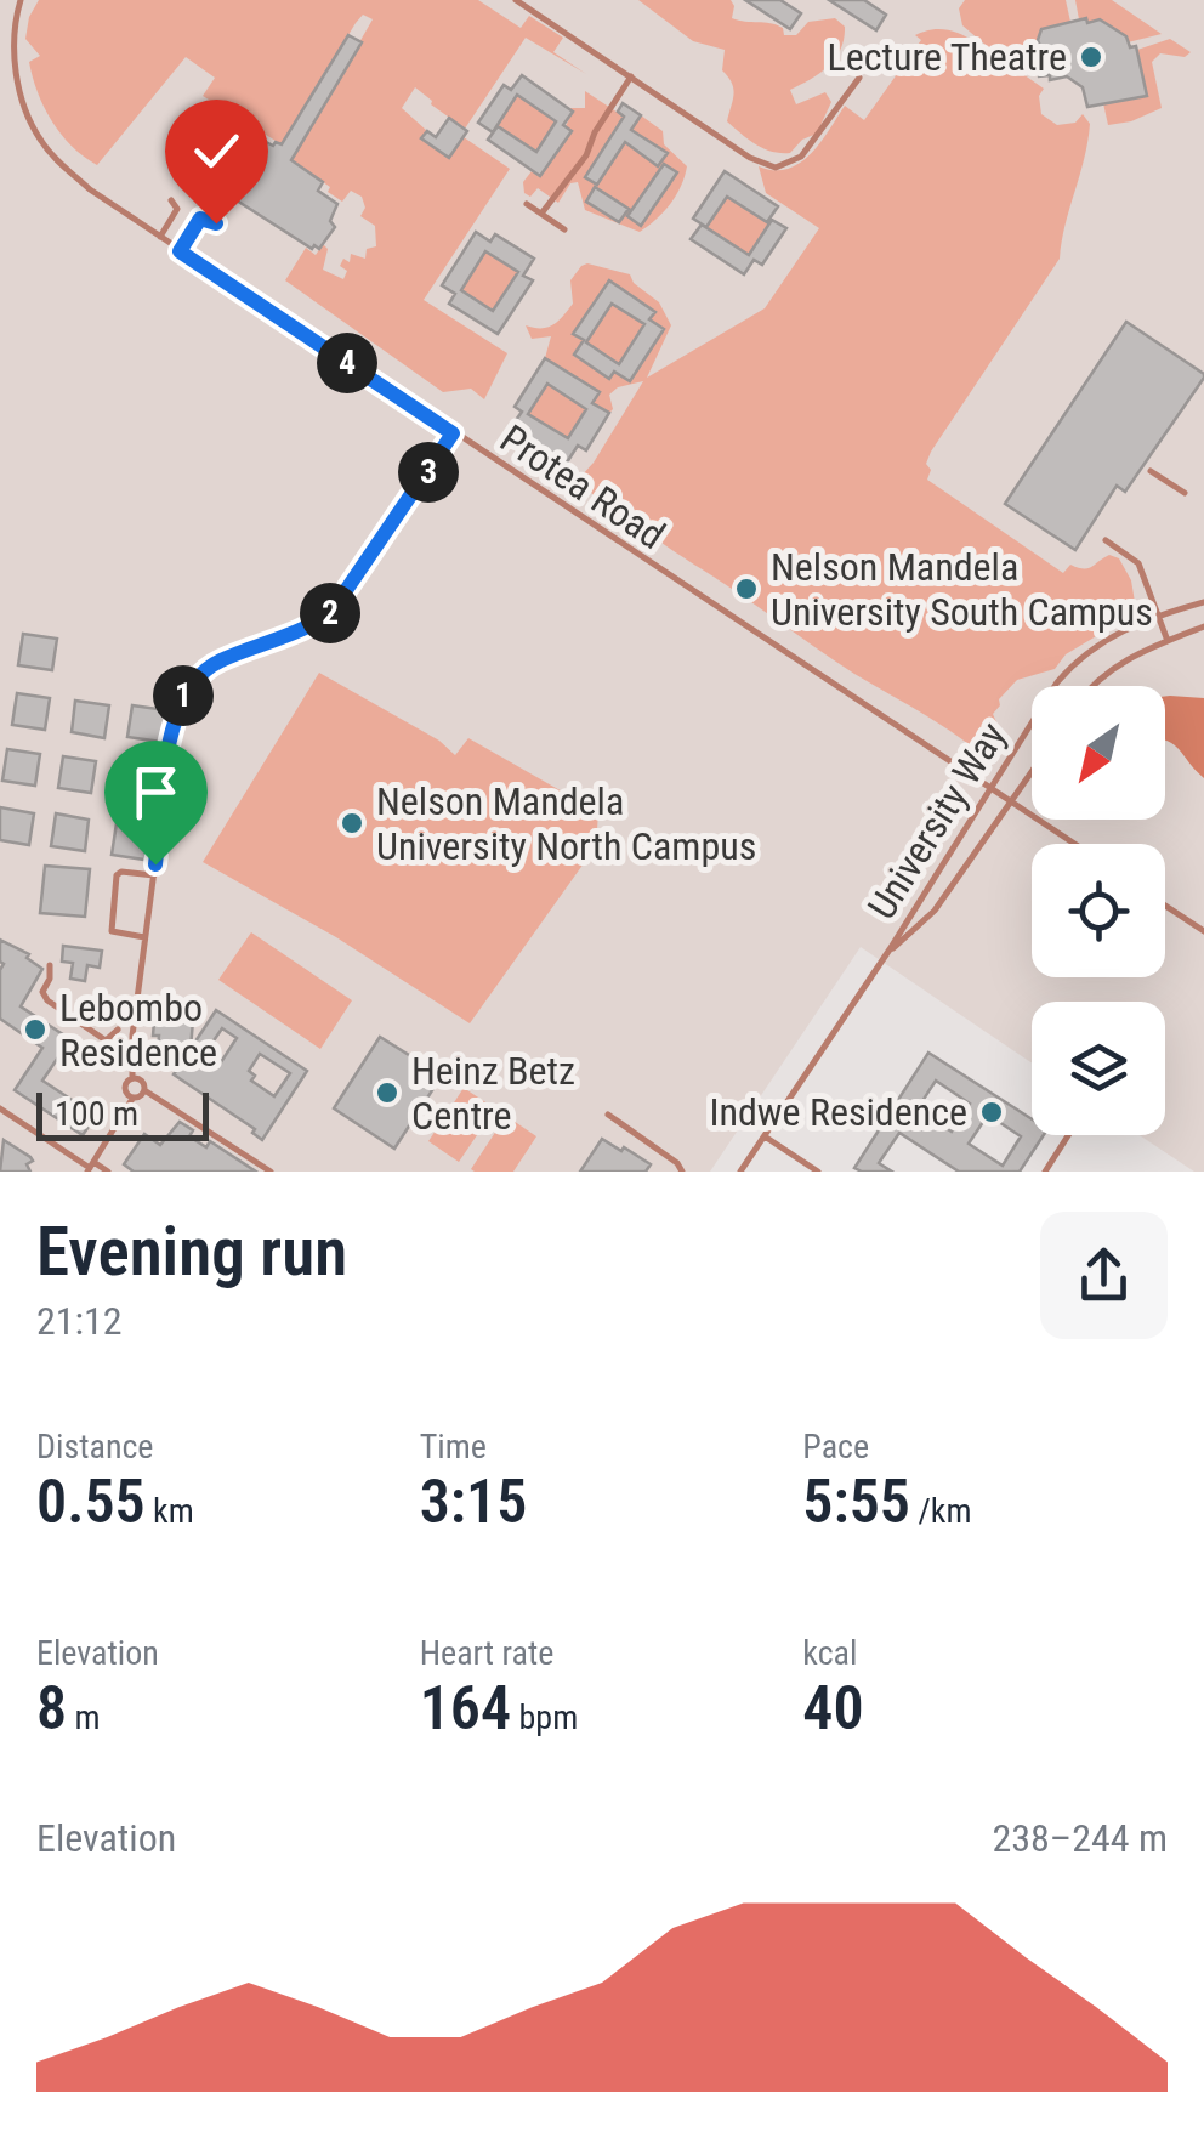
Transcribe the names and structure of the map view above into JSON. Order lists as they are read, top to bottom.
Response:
{
  "streets": {
    "lane": ["Protea Road", "University Way"]
  },
  "crossings": [
    ["Protea Road", "University Way"]
  ],
  "places": [
    "Lecture Theatre",
    "Nelson Mandela University South Campus",
    "Nelson Mandela University North Campus",
    "Lebombo Residence",
    "Heinz Betz Centre",
    "Indwe Residence"
  ],
  "scale_bar": "100 m",
  "north": "bottom left",
  "page": {
    "pins": [
      "4",
      "3",
      "2",
      "1"
    ],
    "scale": "100 m",
    "heading": ["Evening run", "21:12"],
    "stats": [
      ["Distance", "0.55 km"],
      ["Time", "3:15"],
      ["Pace", "5:55 /km"],
      ["Elevation", "8 m"],
      ["Heart rate", "164 bpm"],
      ["kcal", "40"]
    ],
    "chart": ["Elevation", "238–244 m"]
  }
}
